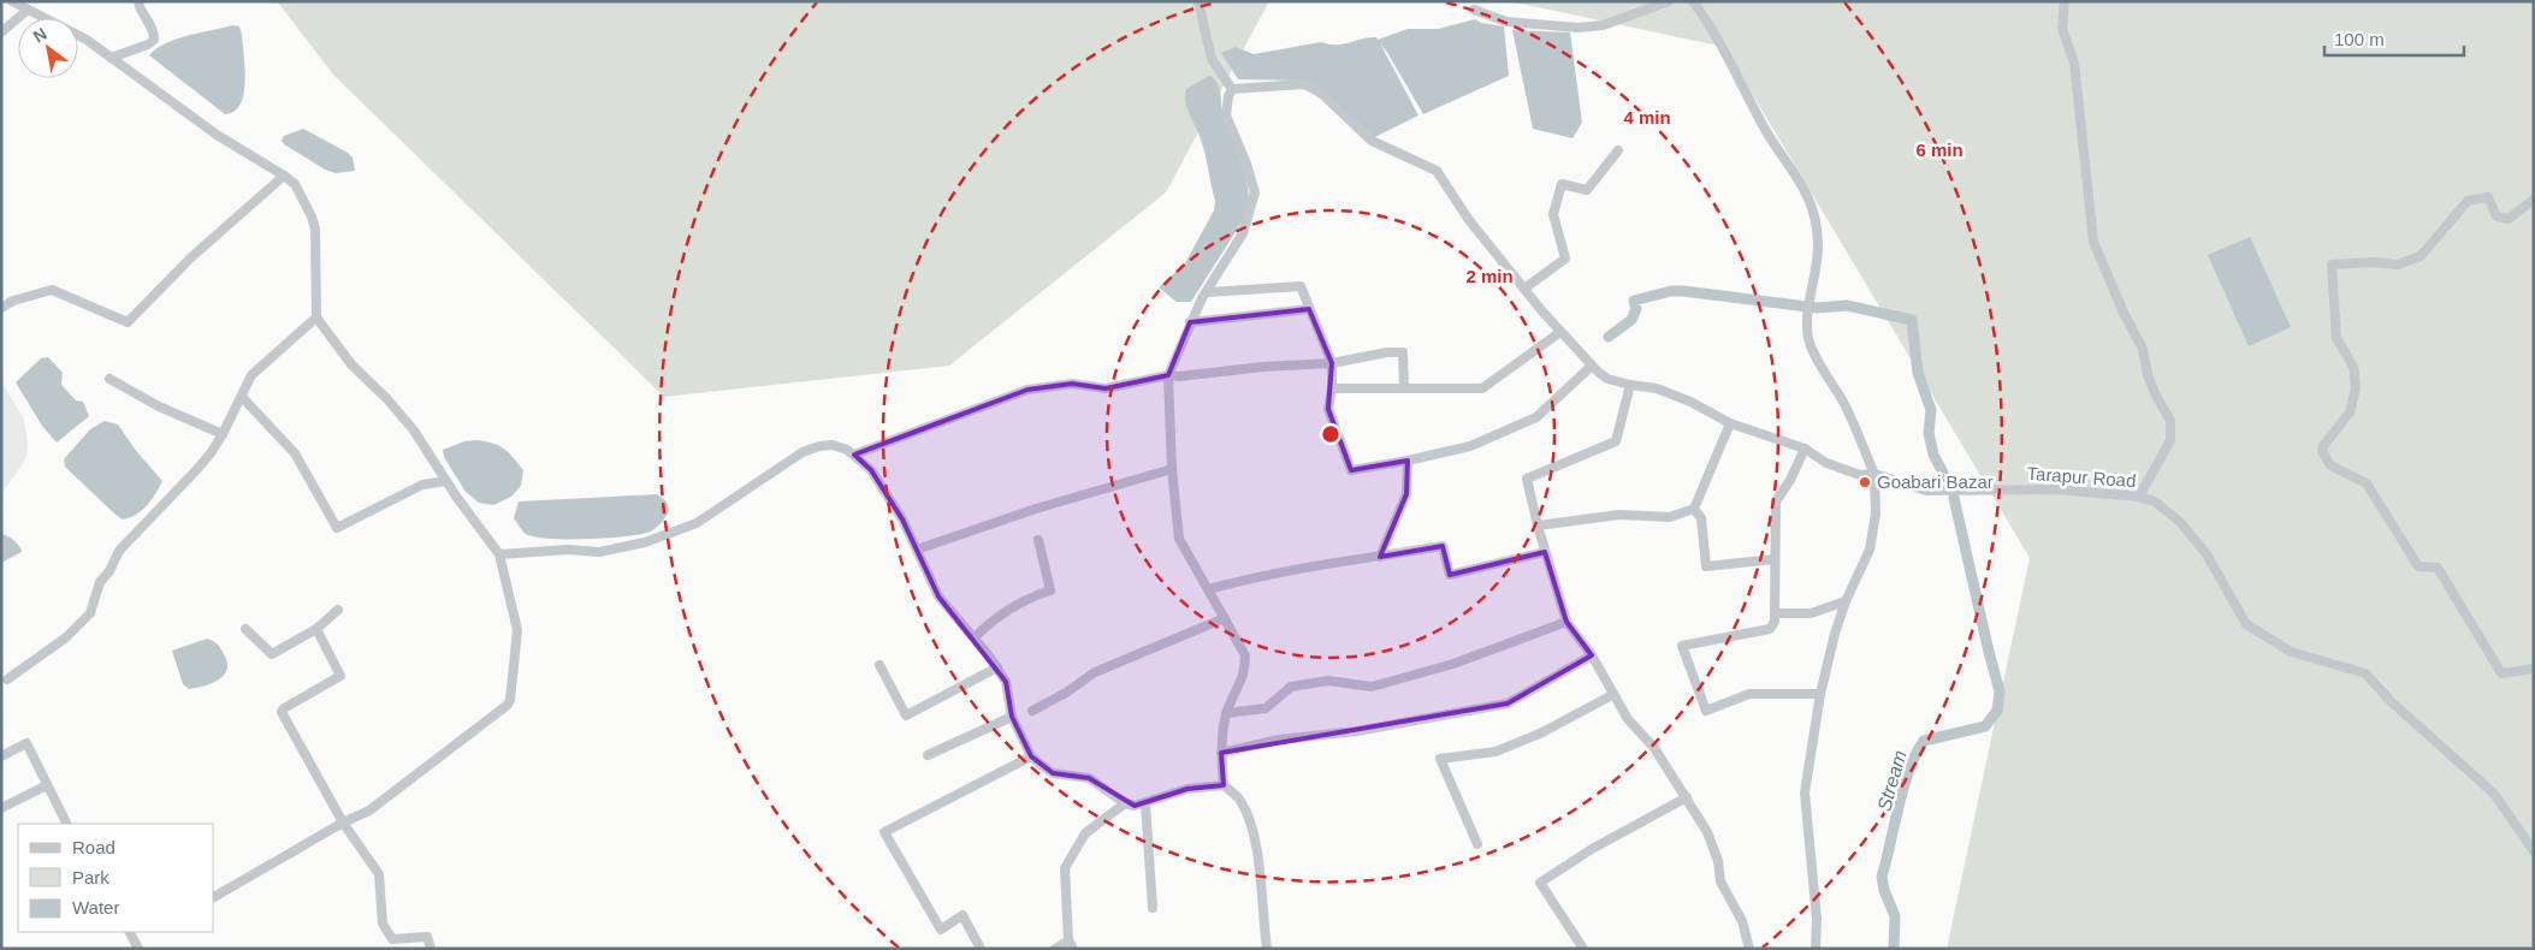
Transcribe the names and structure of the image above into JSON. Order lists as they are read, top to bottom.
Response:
{
  "streets": {
    "street": ["Tarapur Road"]
  },
  "water": ["Stream"],
  "places": ["Goabari Bazar"],
  "legend": ["Road", "Park", "Water"],
  "scale_bar": "100 m",
  "north": "top left",
  "rings": ["4 min", "6 min", "2 min"]
}
